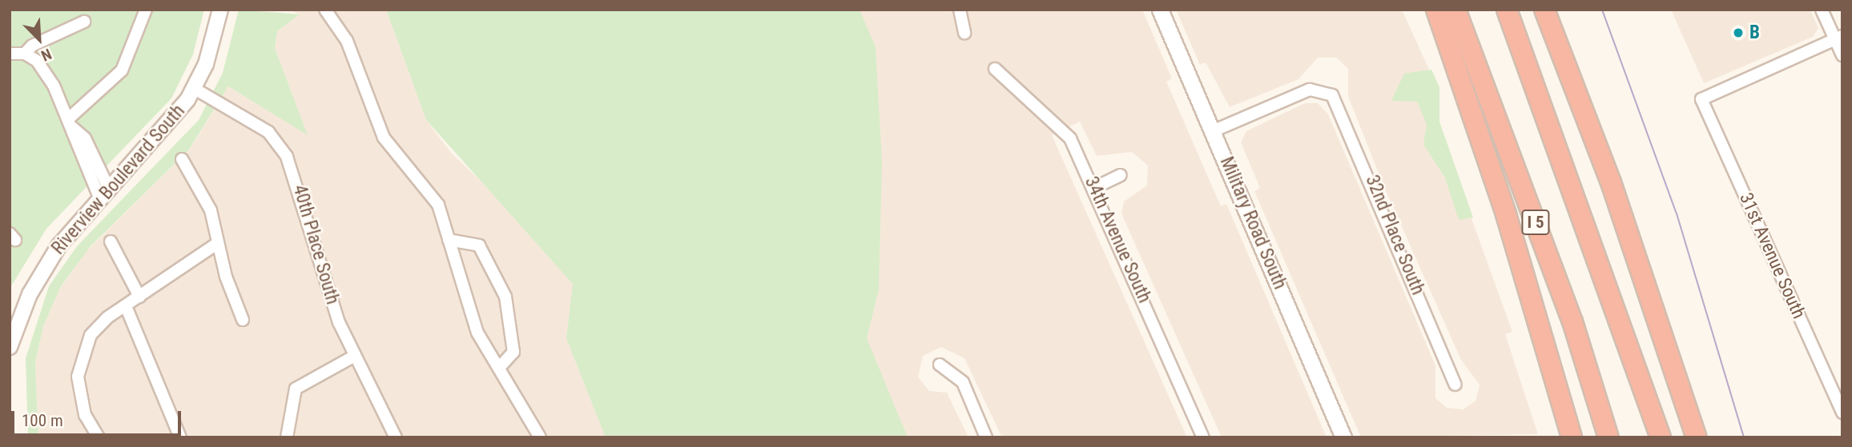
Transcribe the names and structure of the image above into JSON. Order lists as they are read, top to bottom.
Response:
{
  "streets": {
    "highway": ["I 5"],
    "main road": ["Military Road South"],
    "street": [
      "Riverview Boulevard South",
      "32nd Place South",
      "34th Avenue South",
      "40th Place South",
      "31st Avenue South"
    ]
  },
  "crossings": [
    ["Riverview Boulevard South", "40th Place South"],
    ["Military Road South", "32nd Place South"]
  ],
  "places": ["B"],
  "scale_bar": "100 m",
  "north": "bottom right"
}
